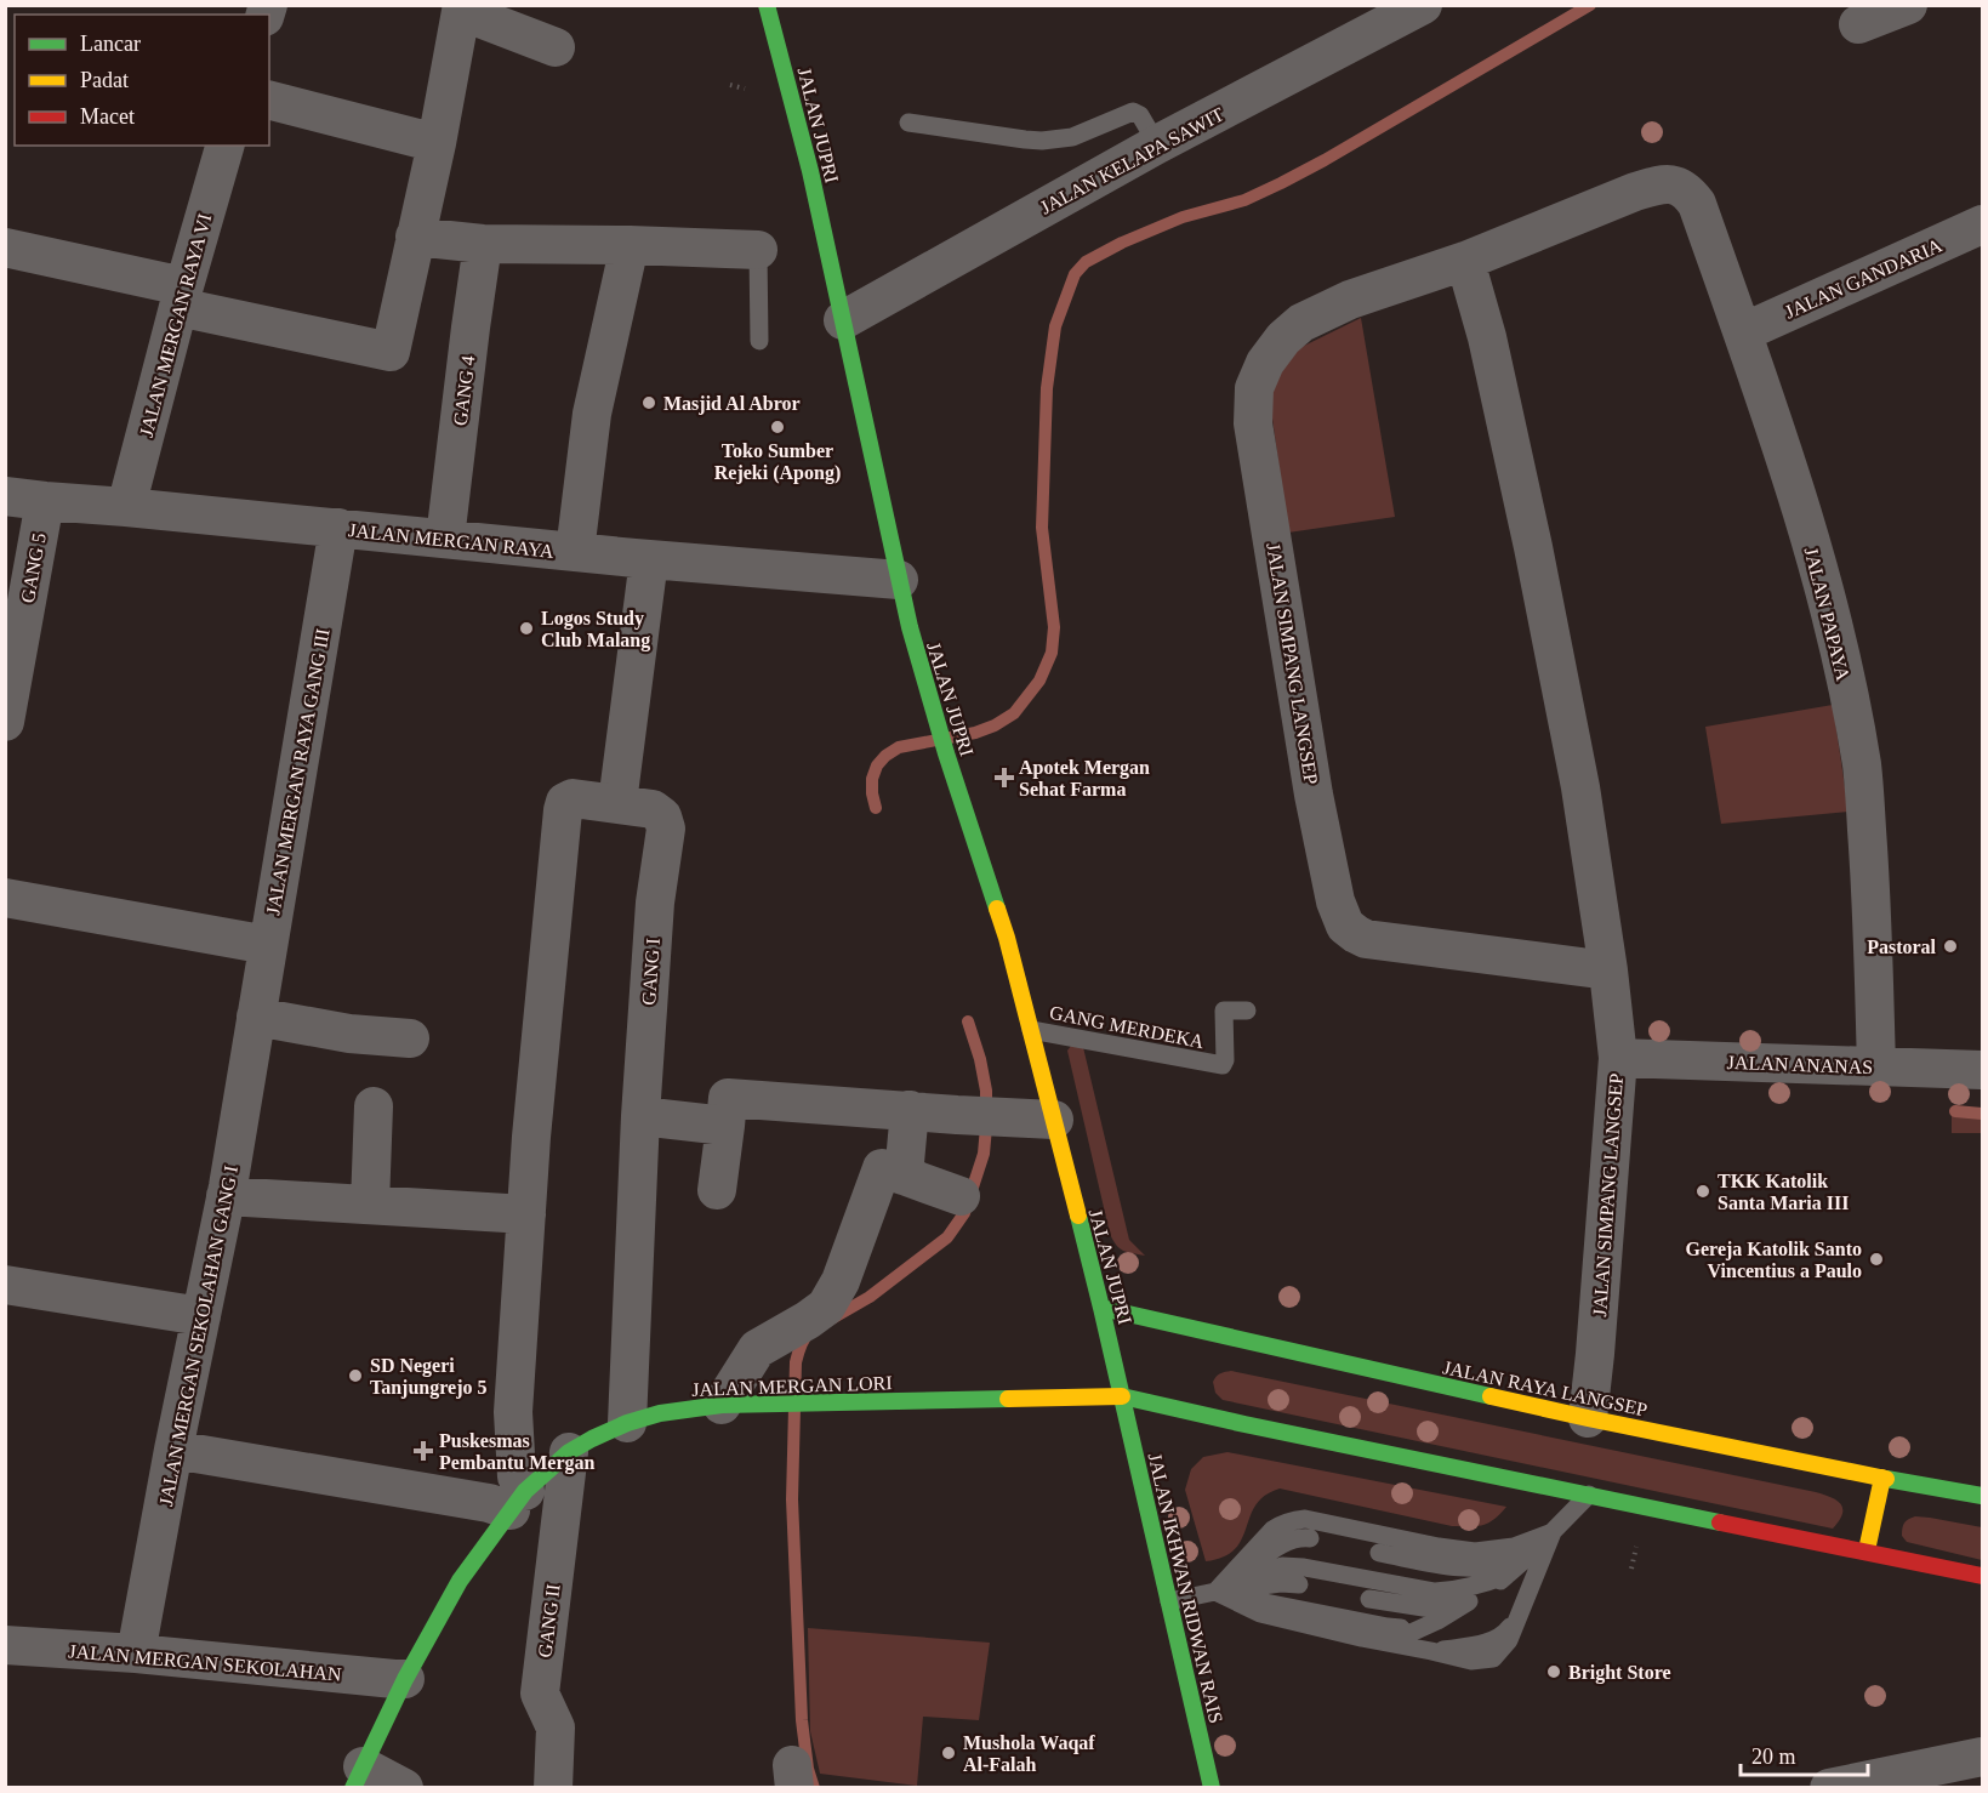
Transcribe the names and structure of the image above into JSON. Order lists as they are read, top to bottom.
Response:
{
  "streets": {
    "main road": [
      "JALAN JUPRI",
      "JALAN MERGAN LORI",
      "JALAN RAYA LANGSEP",
      "JALAN IKHWAN RIDWAN RAIS"
    ],
    "street": [
      "JALAN KELAPA SAWIT",
      "JALAN GANDARIA",
      "JALAN MERGAN RAYA VI",
      "GANG 4",
      "JALAN MERGAN RAYA",
      "GANG 5",
      "JALAN PAPAYA",
      "JALAN SIMPANG LANGSEP",
      "JALAN MERGAN RAYA GANG III",
      "GANG I",
      "JALAN ANANAS",
      "JALAN MERGAN SEKOLAHAN GANG I",
      "GANG II",
      "JALAN MERGAN SEKOLAHAN"
    ],
    "lane": ["GANG MERDEKA"]
  },
  "crossings": [
    ["JALAN JUPRI", "JALAN KELAPA SAWIT"],
    ["JALAN JUPRI", "JALAN MERGAN RAYA"],
    ["JALAN JUPRI", "GANG MERDEKA"],
    ["JALAN JUPRI", "JALAN MERGAN LORI"],
    ["JALAN JUPRI", "JALAN RAYA LANGSEP"],
    ["JALAN JUPRI", "JALAN IKHWAN RIDWAN RAIS"],
    ["JALAN GANDARIA", "JALAN PAPAYA"],
    ["JALAN MERGAN RAYA VI", "JALAN MERGAN RAYA"],
    ["GANG 4", "JALAN MERGAN RAYA"],
    ["JALAN MERGAN RAYA", "GANG 5"],
    ["JALAN MERGAN RAYA", "JALAN MERGAN RAYA GANG III"],
    ["JALAN PAPAYA", "JALAN SIMPANG LANGSEP"],
    ["JALAN PAPAYA", "JALAN ANANAS"],
    ["JALAN SIMPANG LANGSEP", "JALAN ANANAS"],
    ["JALAN SIMPANG LANGSEP", "JALAN RAYA LANGSEP"],
    ["JALAN MERGAN RAYA GANG III", "JALAN MERGAN SEKOLAHAN GANG I"],
    ["GANG I", "JALAN MERGAN LORI"],
    ["JALAN MERGAN SEKOLAHAN GANG I", "JALAN MERGAN SEKOLAHAN"],
    ["JALAN MERGAN LORI", "JALAN IKHWAN RIDWAN RAIS"],
    ["JALAN MERGAN LORI", "GANG II"],
    ["JALAN MERGAN LORI", "JALAN MERGAN SEKOLAHAN"]
  ],
  "places": {
    "other": [
      "Masjid Al Abror",
      "Toko Sumber Rejeki (Apong)",
      "Logos Study Club Malang",
      "Pastoral",
      "TKK Katolik Santa Maria III",
      "Gereja Katolik Santo Vincentius a Paulo",
      "SD Negeri Tanjungrejo 5",
      "Bright Store",
      "Mushola Waqaf Al-Falah"
    ],
    "health": ["Apotek Mergan Sehat Farma", "Puskesmas Pembantu Mergan"]
  },
  "legend": ["Lancar", "Padat", "Macet"],
  "scale_bar": "20 m"
}
